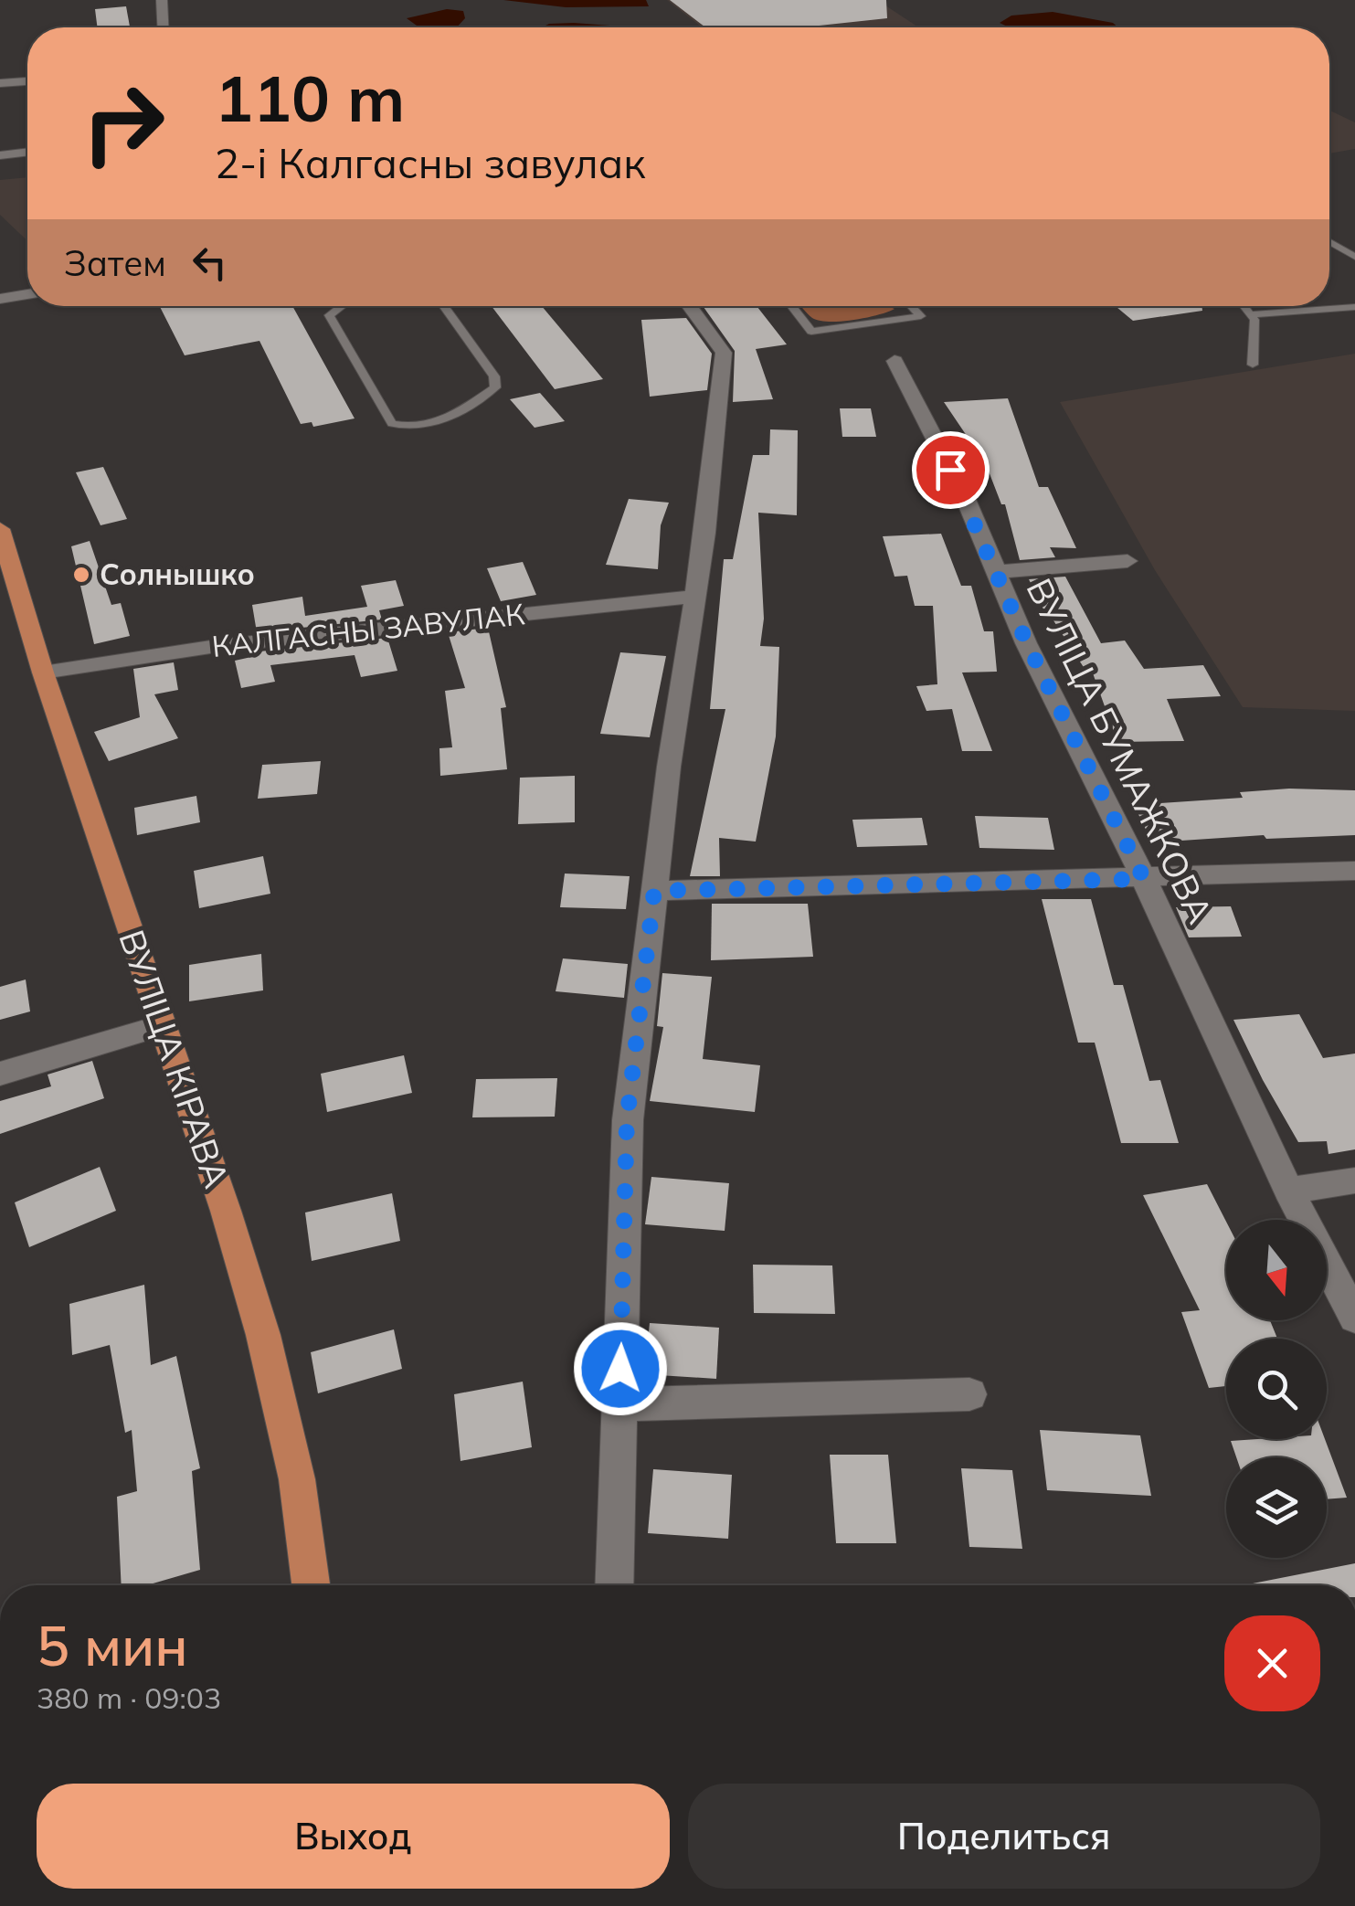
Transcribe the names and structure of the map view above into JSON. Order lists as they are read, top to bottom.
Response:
{
  "streets": {
    "main road": ["ВУЛІЦА КІРАВА"],
    "street": ["КАЛГАСНЫ ЗАВУЛАК", "ВУЛІЦА БУМАЖКОВА"]
  },
  "crossings": [
    ["КАЛГАСНЫ ЗАВУЛАК", "ВУЛІЦА КІРАВА"]
  ],
  "places": ["Солнышко"],
  "north": "bottom",
  "page": {
    "turn": ["110 m", "2-і Калгасны завулак"],
    "then": "Затем",
    "heading": ["5 мин", "380 m · 09:03"],
    "buttons": ["Выход", "Поделиться"]
  }
}
